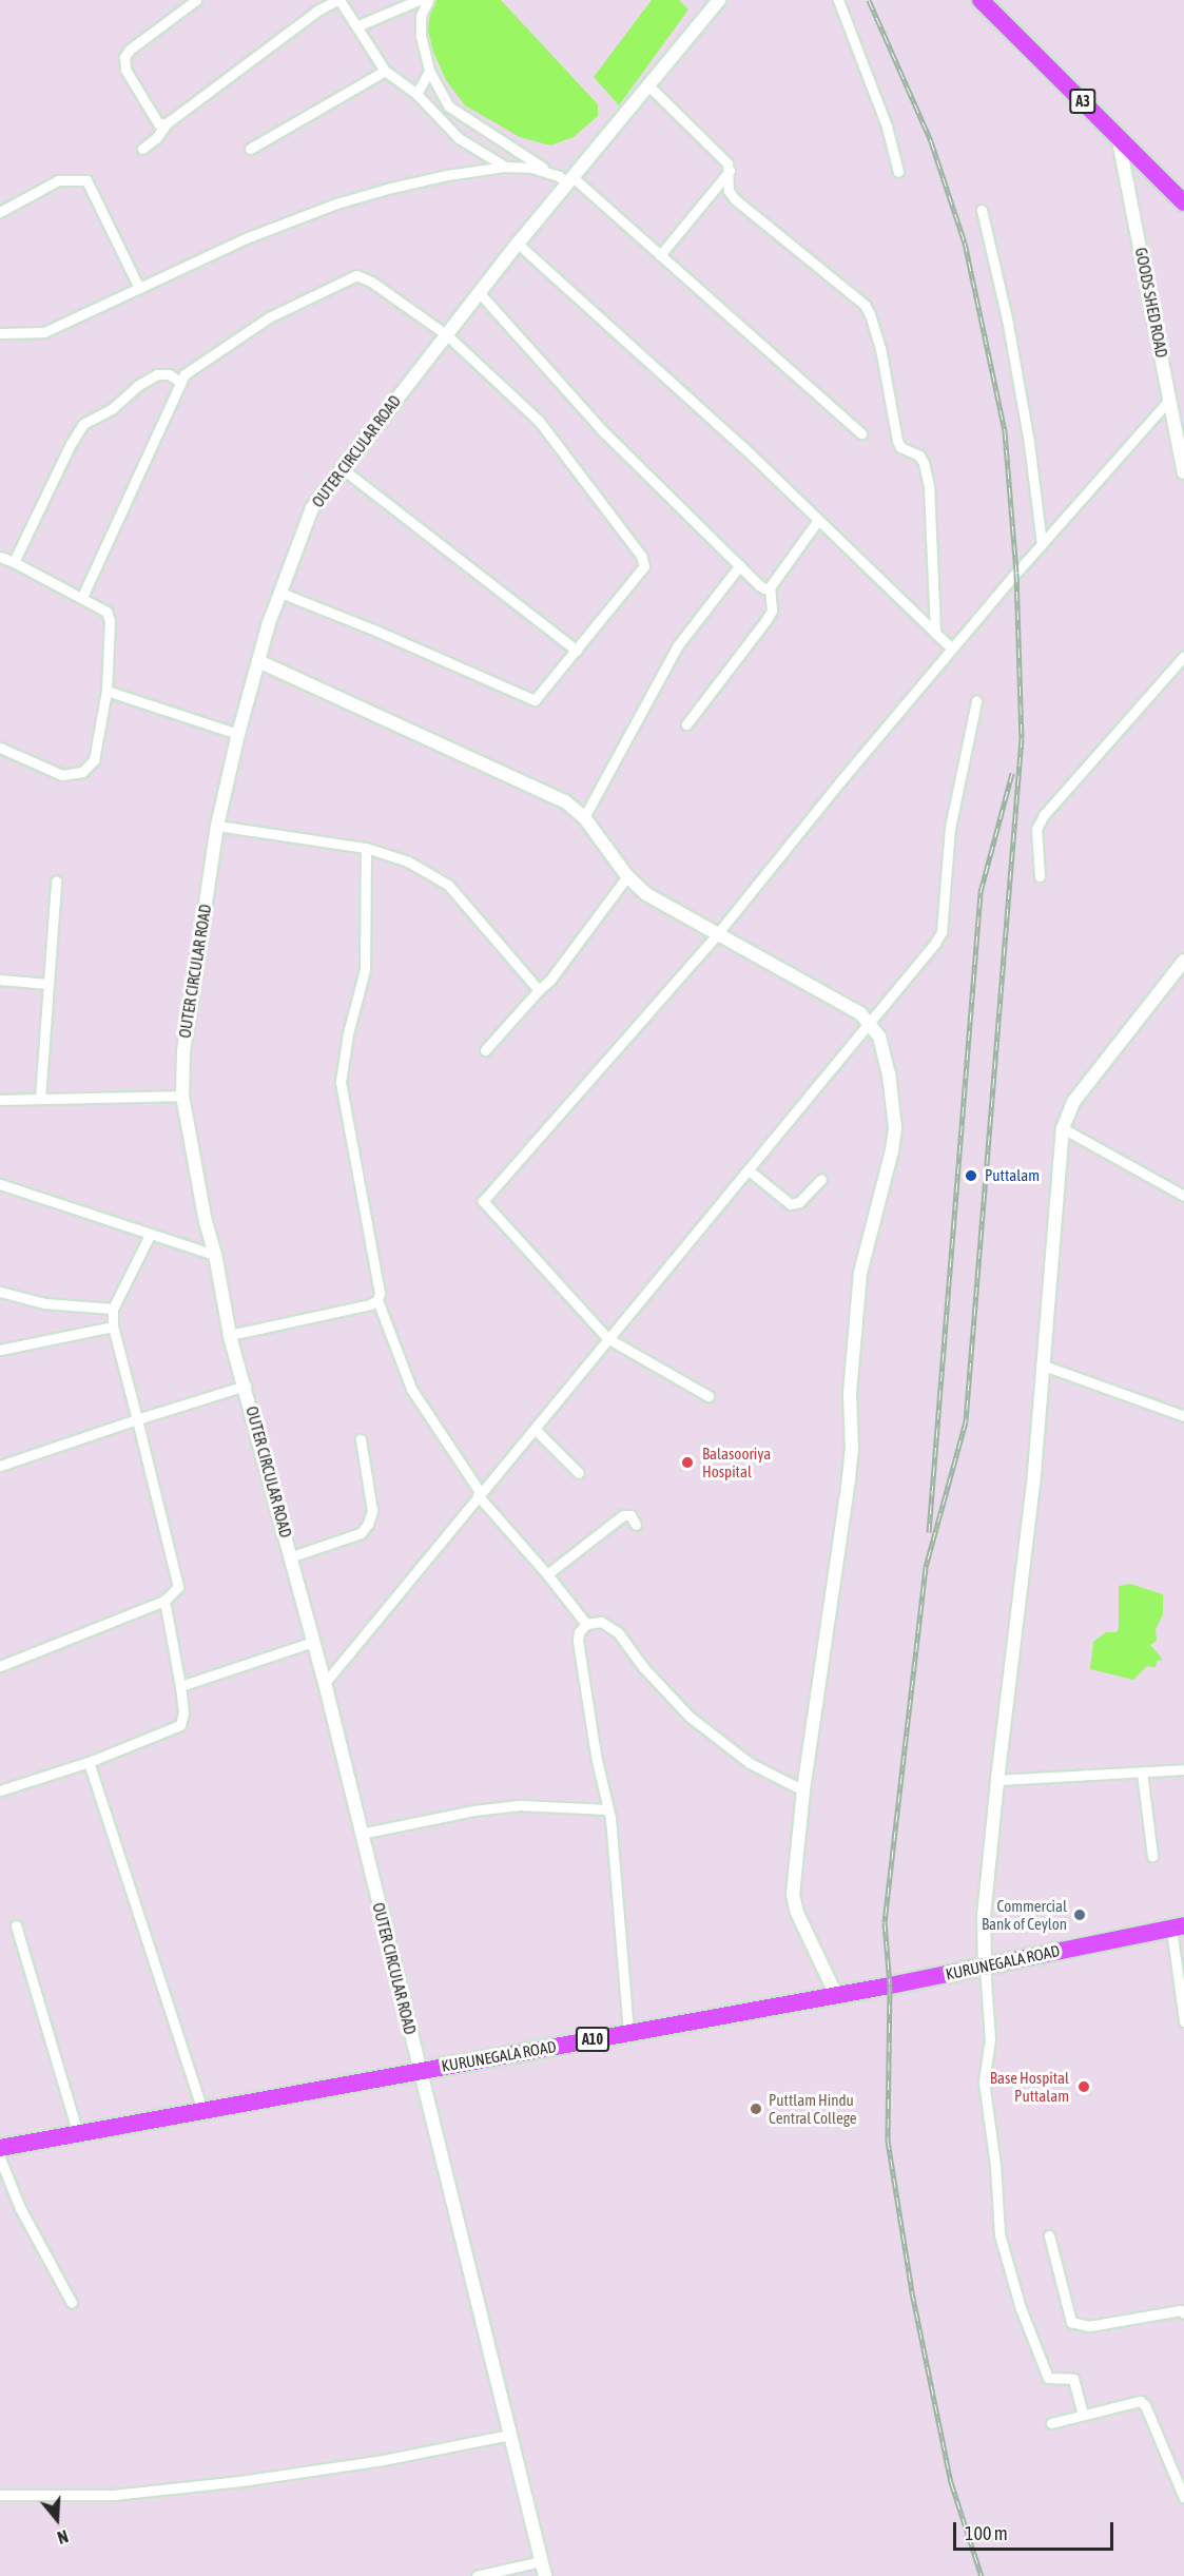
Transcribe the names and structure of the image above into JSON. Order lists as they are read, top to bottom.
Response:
{
  "streets": {
    "highway": ["A3", "KURUNEGALA ROAD", "A10"],
    "street": ["GOODS SHED ROAD", "OUTER CIRCULAR ROAD"]
  },
  "crossings": [
    ["A3", "GOODS SHED ROAD"],
    ["OUTER CIRCULAR ROAD", "KURUNEGALA ROAD"]
  ],
  "places": [
    "Puttalam",
    "Balasooriya Hospital",
    "Commercial Bank of Ceylon",
    "Base Hospital Puttalam",
    "Puttlam Hindu Central College"
  ],
  "scale_bar": "100 m",
  "north": "bottom"
}
